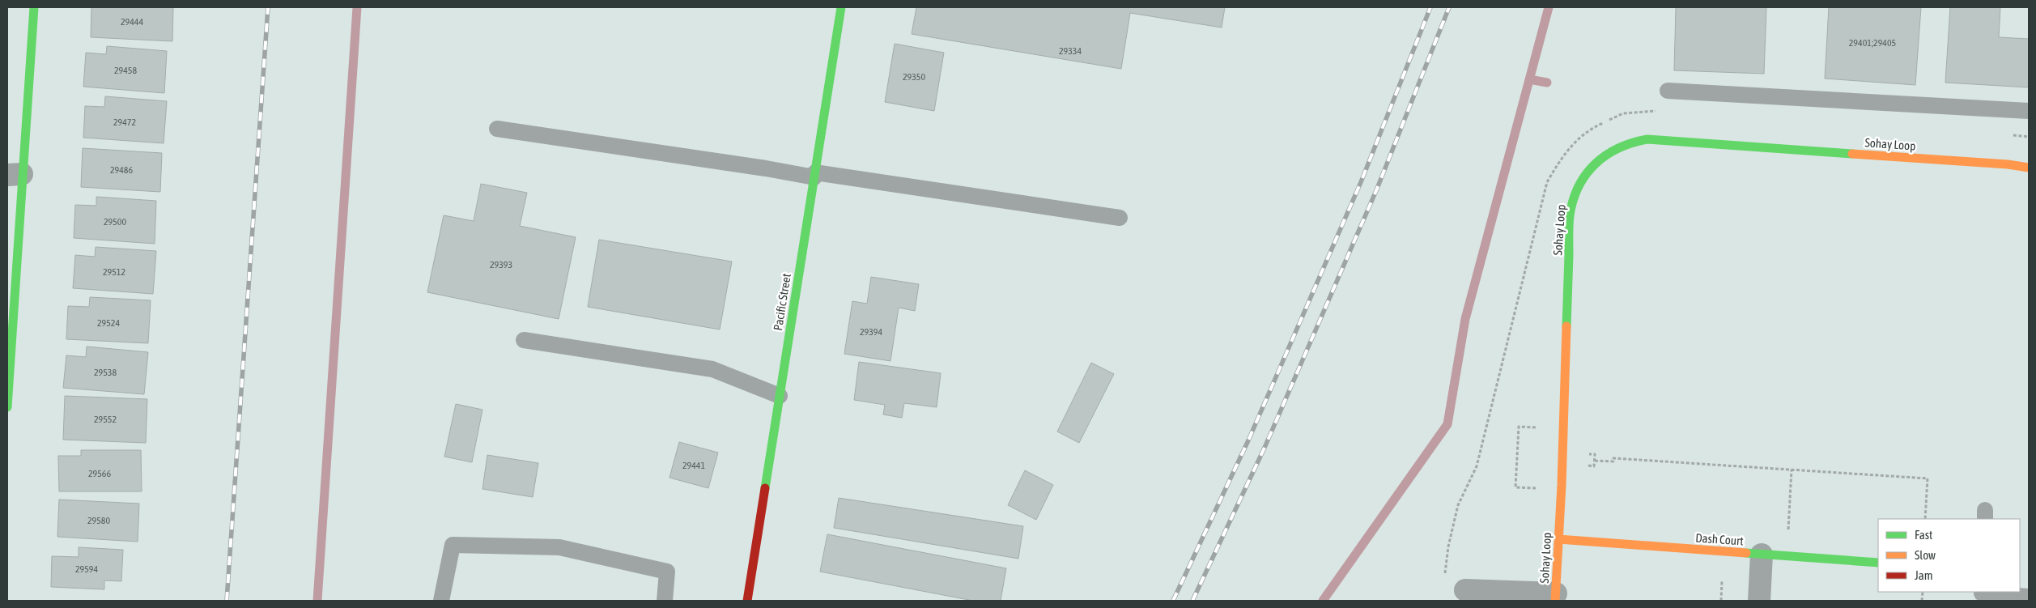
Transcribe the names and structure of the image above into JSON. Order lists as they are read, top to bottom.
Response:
{
  "streets": {
    "street": ["Sohay Loop", "Pacific Street", "Dash Court"]
  },
  "crossings": [
    ["Sohay Loop", "Dash Court"]
  ],
  "house_numbers": [
    "29444",
    "29401;29405",
    "29334",
    "29458",
    "29350",
    "29472",
    "29486",
    "29500",
    "29393",
    "29512",
    "29524",
    "29394",
    "29538",
    "29552",
    "29441",
    "29566",
    "29580",
    "29594"
  ],
  "legend": ["Fast", "Slow", "Jam"]
}
